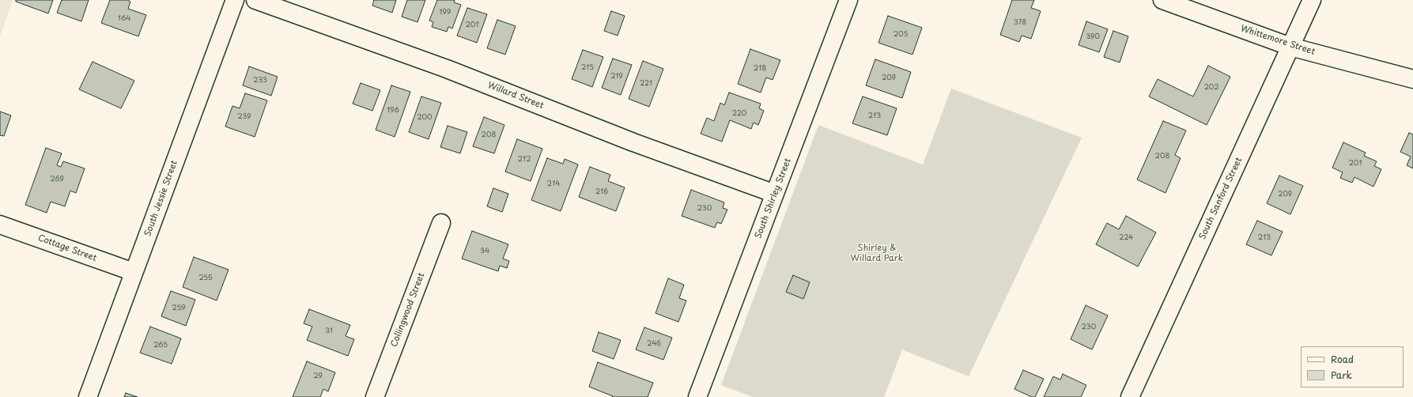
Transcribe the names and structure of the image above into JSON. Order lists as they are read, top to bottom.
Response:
{
  "streets": {
    "street": [
      "Whittemore Street",
      "Willard Street",
      "South Jessie Street",
      "South Shirley Street",
      "South Sanford Street",
      "Cottage Street",
      "Collingwood Street"
    ]
  },
  "crossings": [
    ["Whittemore Street", "South Sanford Street"],
    ["Willard Street", "South Shirley Street"],
    ["South Jessie Street", "Cottage Street"]
  ],
  "parks": ["Shirley & Willard Park"],
  "house_numbers": [
    "199",
    "164",
    "378",
    "201",
    "205",
    "390",
    "215",
    "218",
    "219",
    "209",
    "233",
    "221",
    "202",
    "196",
    "220",
    "213",
    "239",
    "200",
    "208",
    "208",
    "212",
    "201",
    "269",
    "214",
    "216",
    "209",
    "230",
    "224",
    "213",
    "34",
    "255",
    "259",
    "230",
    "31",
    "246",
    "265",
    "29"
  ],
  "legend": ["Road", "Park"]
}
